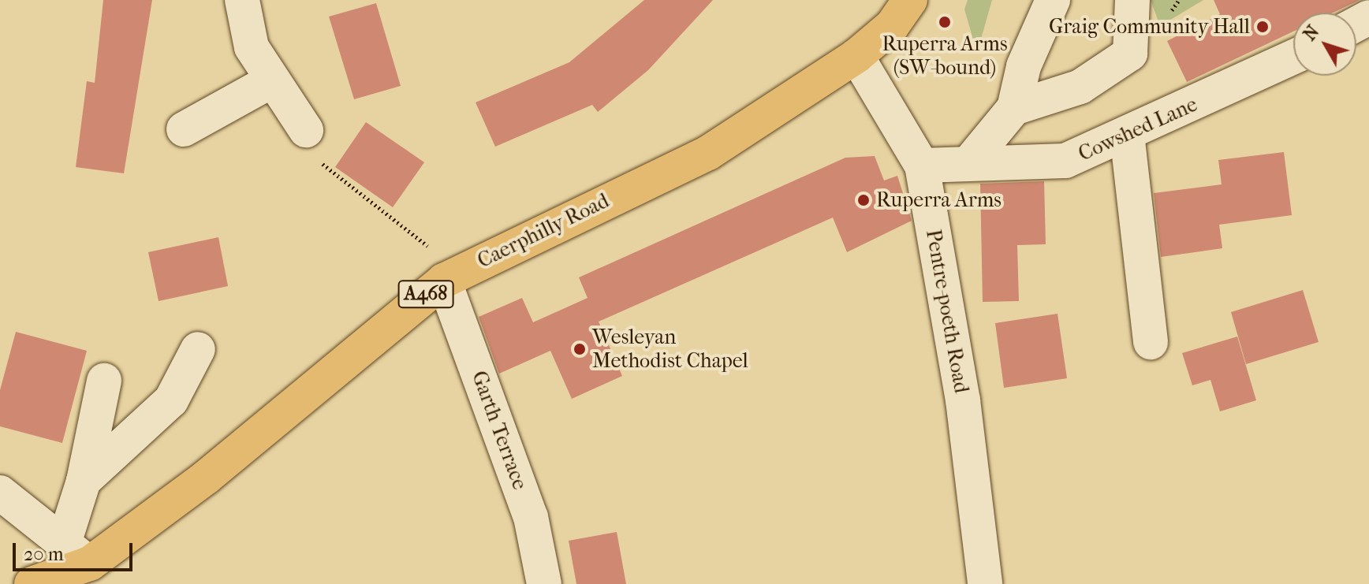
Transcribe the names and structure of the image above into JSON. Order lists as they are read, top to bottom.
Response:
{
  "streets": {
    "main road": ["Caerphilly Road", "A468"],
    "street": ["Cowshed Lane", "Pentre-poeth Road", "Garth Terrace"]
  },
  "crossings": [
    ["Cowshed Lane", "Pentre-poeth Road"],
    ["Caerphilly Road", "Pentre-poeth Road"],
    ["Caerphilly Road", "Garth Terrace"]
  ],
  "places": [
    "Ruperra Arms (SW-bound)",
    "Graig Community Hall",
    "Ruperra Arms",
    "Wesleyan Methodist Chapel"
  ],
  "scale_bar": "20 m",
  "north": "top left"
}
